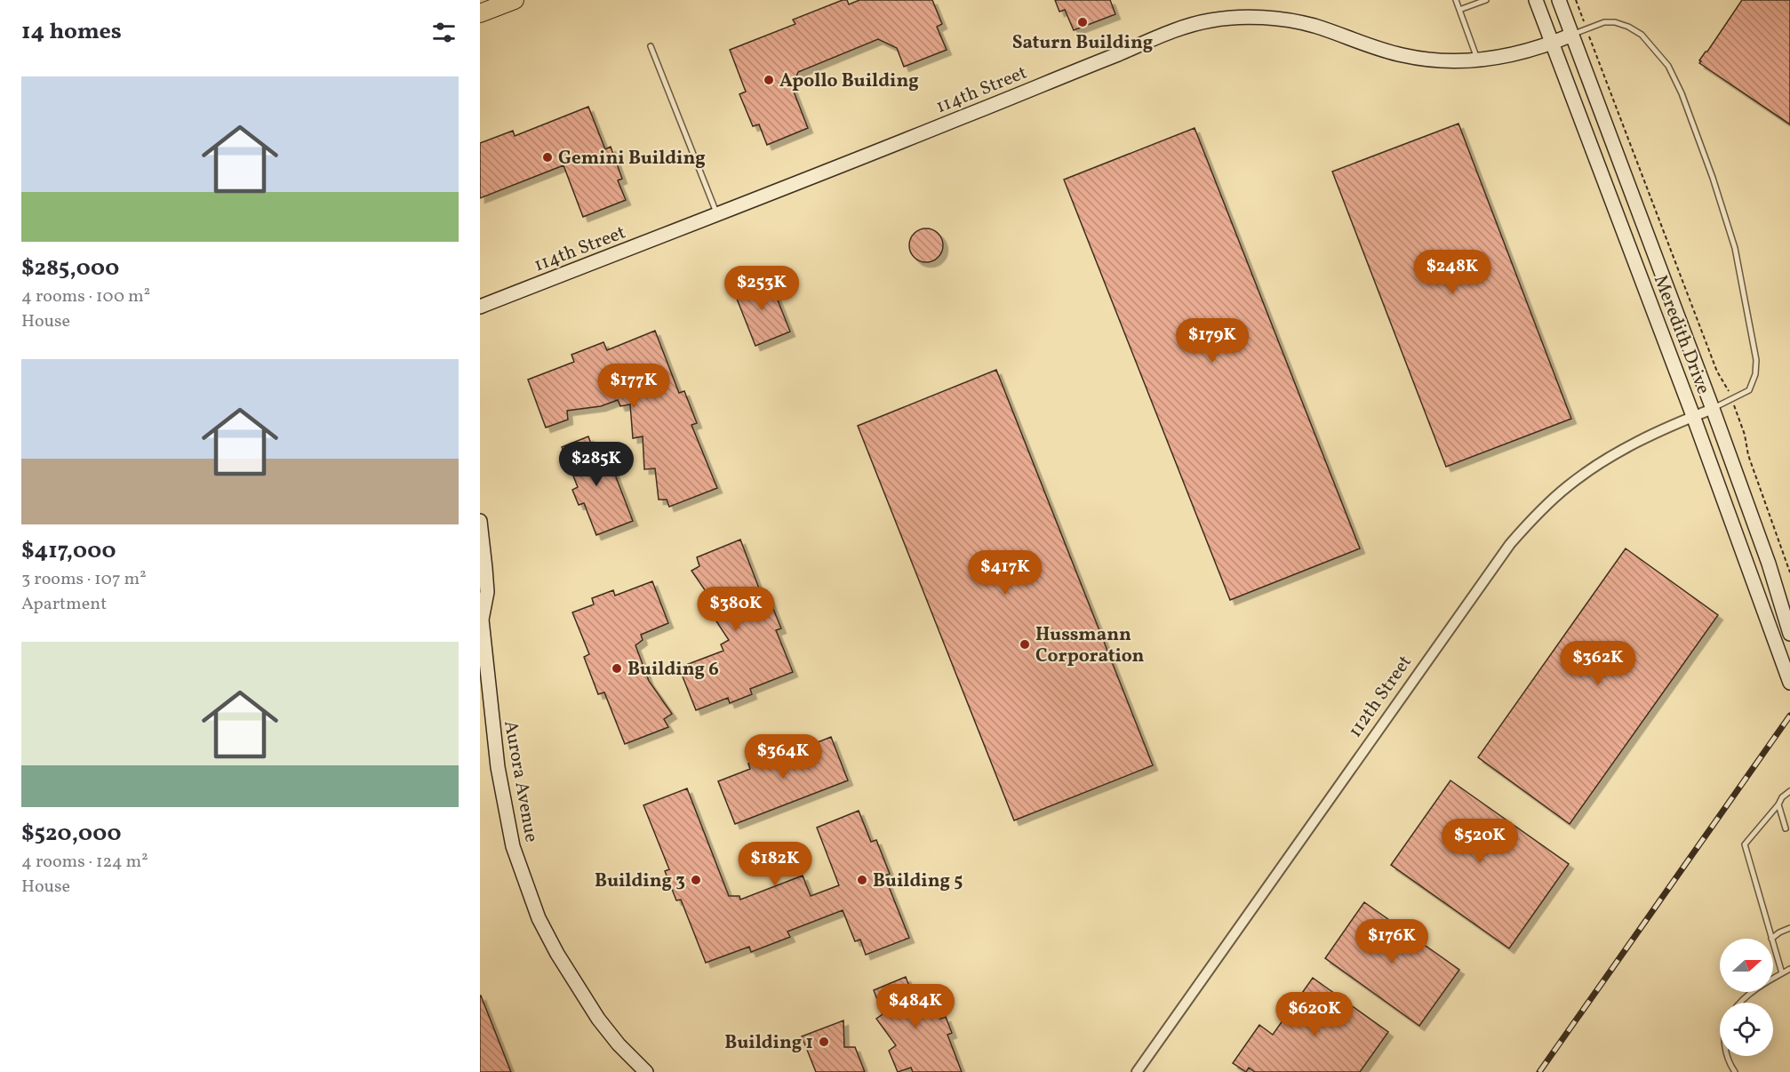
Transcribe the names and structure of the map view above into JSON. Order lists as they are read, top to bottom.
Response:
{
  "streets": {
    "street": [
      "114th Street",
      "Meredith Drive",
      "112th Street",
      "Aurora Avenue"
    ]
  },
  "crossings": [
    ["114th Street", "Meredith Drive"],
    ["Meredith Drive", "112th Street"]
  ],
  "places": [
    "Saturn Building",
    "Apollo Building",
    "Gemini Building",
    "Hussmann Corporation",
    "Building 6",
    "Building 3",
    "Building 5",
    "Building 1"
  ],
  "north": "right",
  "page": {
    "heading": "14 homes",
    "list": [
      {
        "name": "$285,000",
        "note": "4 rooms · 100 m² · House"
      },
      {
        "name": "$417,000",
        "note": "3 rooms · 107 m² · Apartment"
      },
      {
        "name": "$520,000",
        "note": "4 rooms · 124 m² · House"
      }
    ],
    "price": [
      "$248K",
      "$253K",
      "$179K",
      "$177K",
      "$285K",
      "$417K",
      "$380K",
      "$362K",
      "$364K",
      "$520K",
      "$182K",
      "$176K",
      "$484K",
      "$620K"
    ]
  }
}
